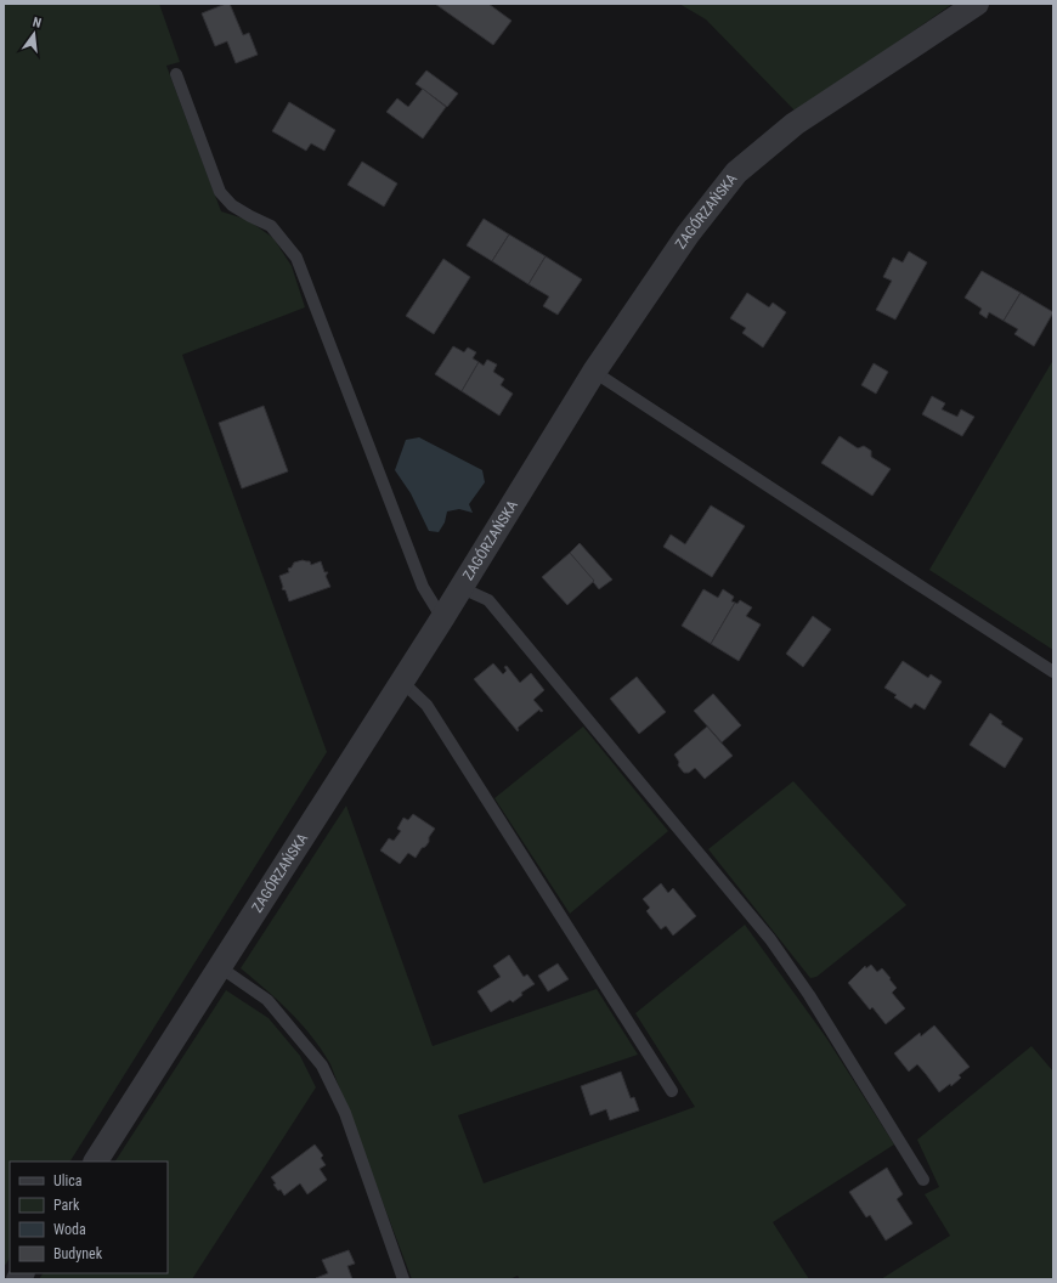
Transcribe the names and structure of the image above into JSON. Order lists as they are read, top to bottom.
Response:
{
  "streets": {
    "street": ["ZAGÓRZAŃSKA"]
  },
  "legend": [
    "Ulica",
    "Park",
    "Woda",
    "Budynek"
  ],
  "north": "top"
}
